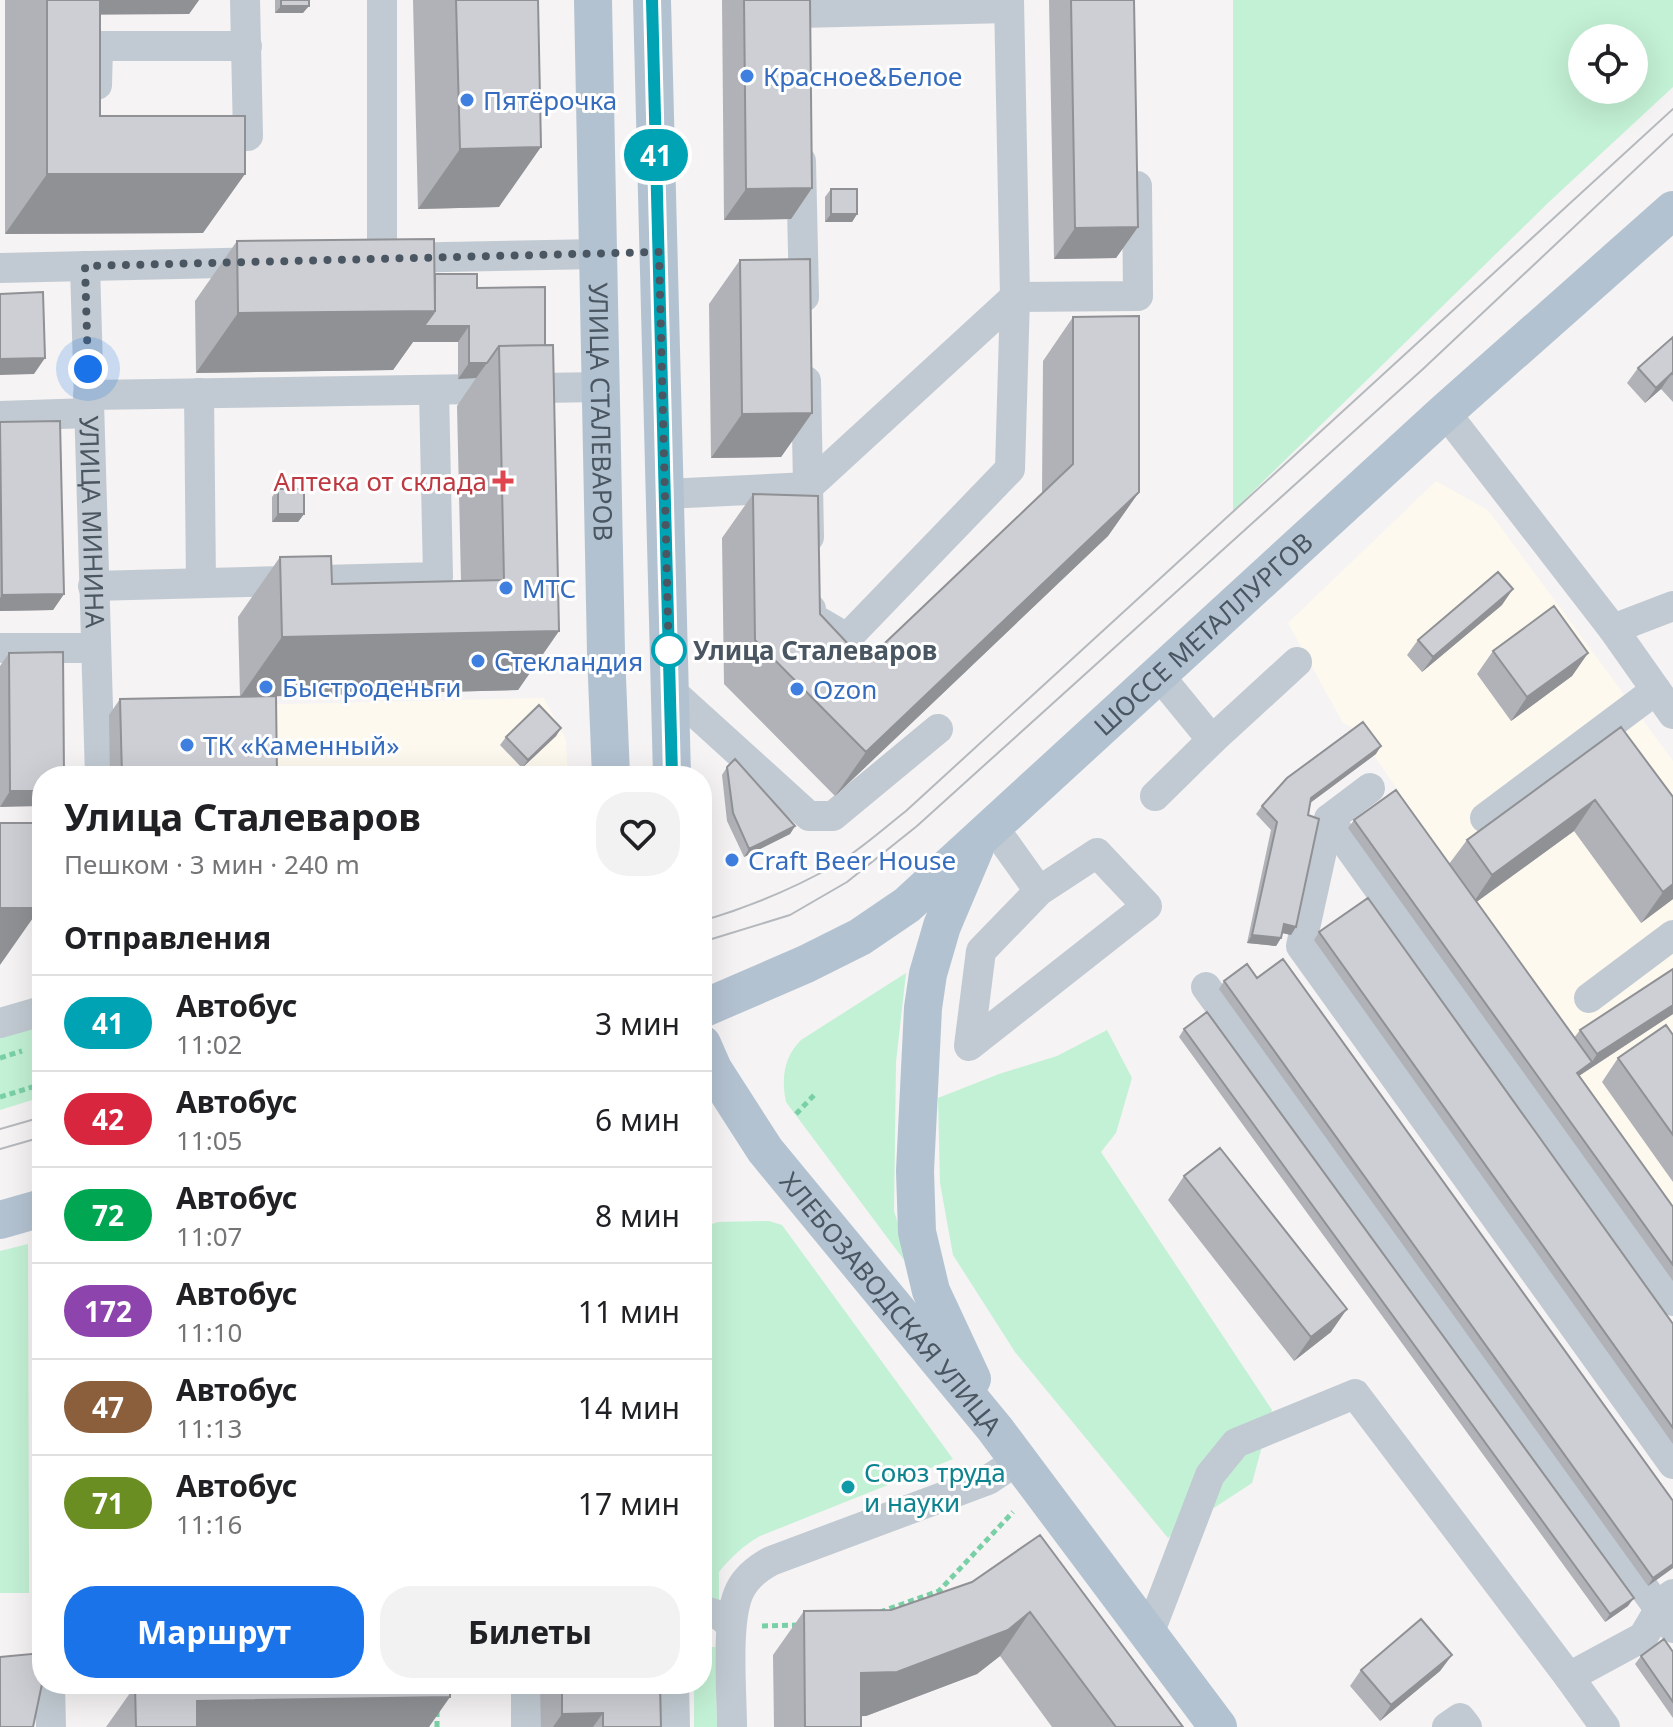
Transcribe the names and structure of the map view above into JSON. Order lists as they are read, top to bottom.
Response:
{
  "streets": {
    "main road": ["УЛИЦА СТАЛЕВАРОВ", "ШОССЕ МЕТАЛЛУРГОВ", "ХЛЕБОЗАВОДСКАЯ УЛИЦА"],
    "street": ["УЛИЦА МИНИНА"]
  },
  "places": {
    "other": [
      "Красное&Белое",
      "Пятёрочка",
      "МТС",
      "Улица Сталеваров",
      "Стекландия",
      "Быстроденьги",
      "Ozon",
      "ТК «Каменный»",
      "Craft Beer House",
      "Союз труда и науки"
    ],
    "health": ["Аптека от склада"]
  },
  "lines": ["bus line 41"],
  "page": {
    "on_map": "41",
    "heading": [
      ["Улица Сталеваров", "Пешком · 3 мин · 240 m"],
      "Отправления"
    ],
    "list": [
      {
        "mark": "41",
        "name": "Автобус",
        "note": "11:02",
        "value": "3 мин"
      },
      {
        "mark": "42",
        "name": "Автобус",
        "note": "11:05",
        "value": "6 мин"
      },
      {
        "mark": "72",
        "name": "Автобус",
        "note": "11:07",
        "value": "8 мин"
      },
      {
        "mark": "172",
        "name": "Автобус",
        "note": "11:10",
        "value": "11 мин"
      },
      {
        "mark": "47",
        "name": "Автобус",
        "note": "11:13",
        "value": "14 мин"
      },
      {
        "mark": "71",
        "name": "Автобус",
        "note": "11:16",
        "value": "17 мин"
      }
    ],
    "buttons": ["Маршрут", "Билеты"]
  }
}
